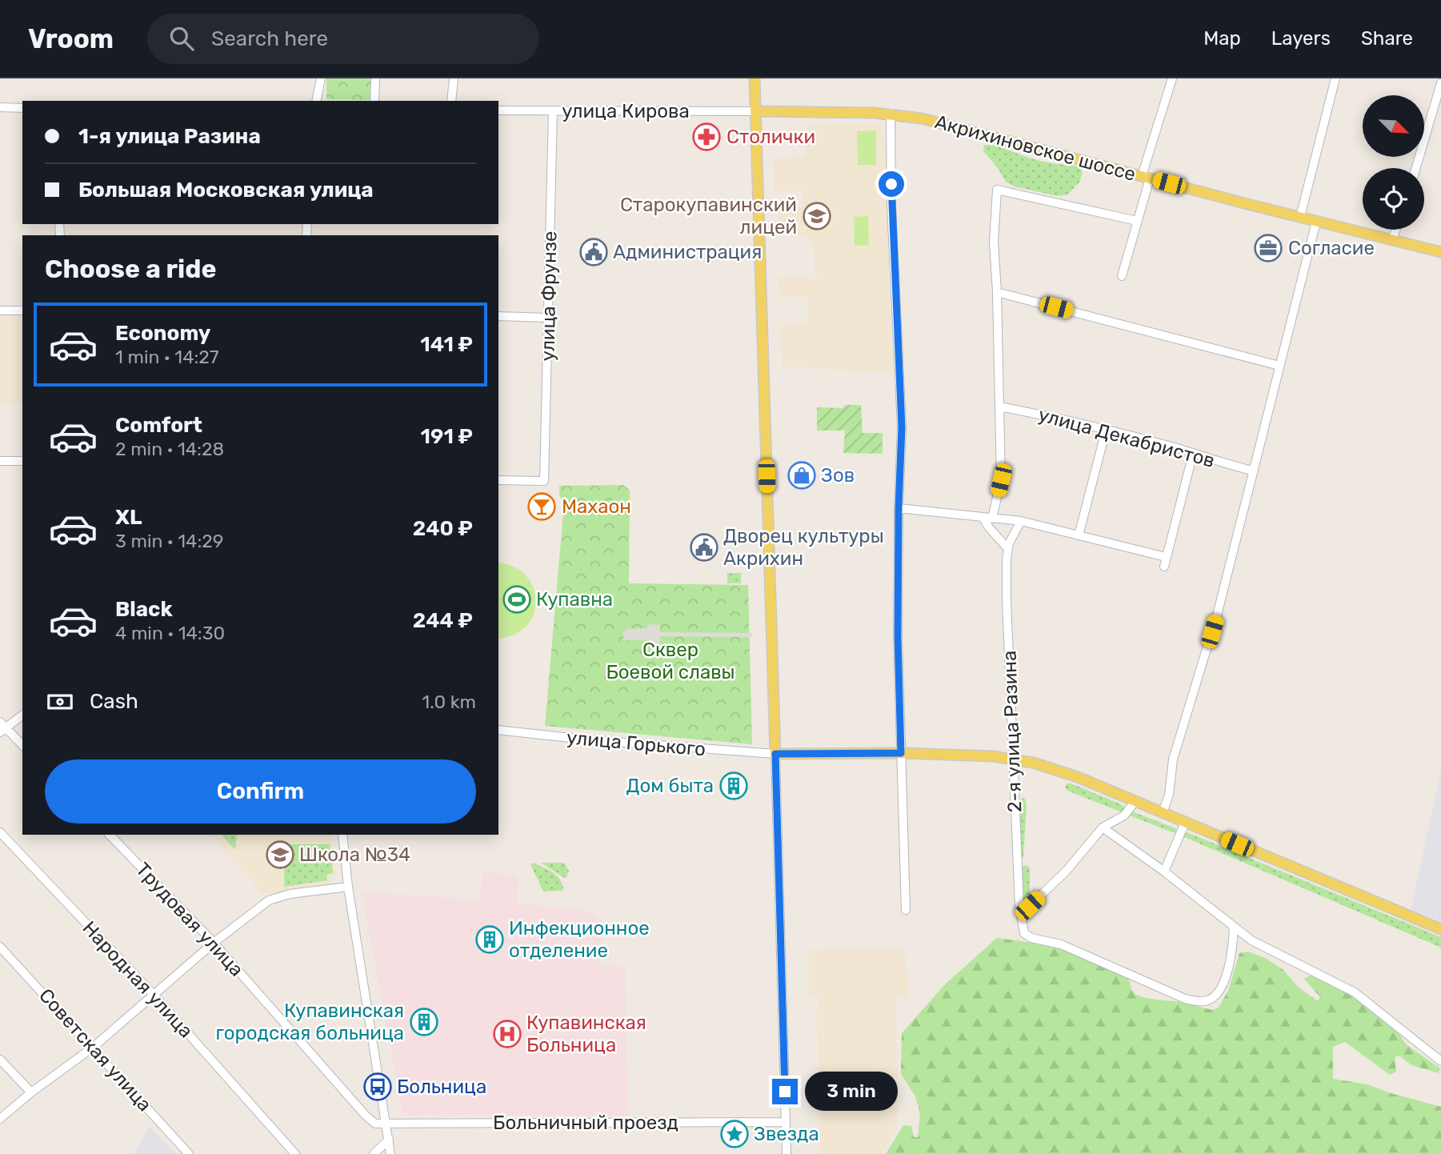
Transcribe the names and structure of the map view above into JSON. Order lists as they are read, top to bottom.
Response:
{
  "streets": {
    "main road": ["Акрихиновское шоссе"],
    "street": [
      "улица Кирова",
      "улица Фрунзе",
      "улица Декабристов",
      "2-я улица Разина",
      "улица Горького",
      "Трудовая улица",
      "Народная улица",
      "Советская улица",
      "Больничный проезд"
    ]
  },
  "crossings": [
    ["улица Кирова", "Акрихиновское шоссе"],
    ["улица Кирова", "улица Фрунзе"],
    ["Трудовая улица", "Больничный проезд"]
  ],
  "parks": ["Сквер Боевой славы"],
  "places": {
    "pharmacy": ["Столички"],
    "school or university": ["Старокупавинский лицей", "Школа №34"],
    "office": ["Согласие"],
    "public building": ["Администрация", "Дворец культуры Акрихин"],
    "shop": ["Зов"],
    "bar": ["Махаон"],
    "sports": ["Купавна"],
    "building": ["Дом быта", "Инфекционное отделение", "Купавинская городская больница"],
    "hospital": ["Купавинская Больница"],
    "bus stop": ["Больница"],
    "place": ["Звезда"]
  },
  "north": "bottom right",
  "page": {
    "header": "Vroom",
    "search": "Search here",
    "nav": ["Map", "Layers", "Share"],
    "banner": ["1-я улица Разина", "Большая Московская улица"],
    "heading": "Choose a ride",
    "list": [
      {
        "name": "Economy",
        "note": "1 min · 14:27",
        "value": "141 ₽"
      },
      {
        "name": "Comfort",
        "note": "2 min · 14:28",
        "value": "191 ₽"
      },
      {
        "name": "XL",
        "note": "3 min · 14:29",
        "value": "240 ₽"
      },
      {
        "name": "Black",
        "note": "4 min · 14:30",
        "value": "244 ₽"
      }
    ],
    "pay": ["Cash", "1.0 km"],
    "buttons": "Confirm",
    "bubble": "3 min"
  }
}
